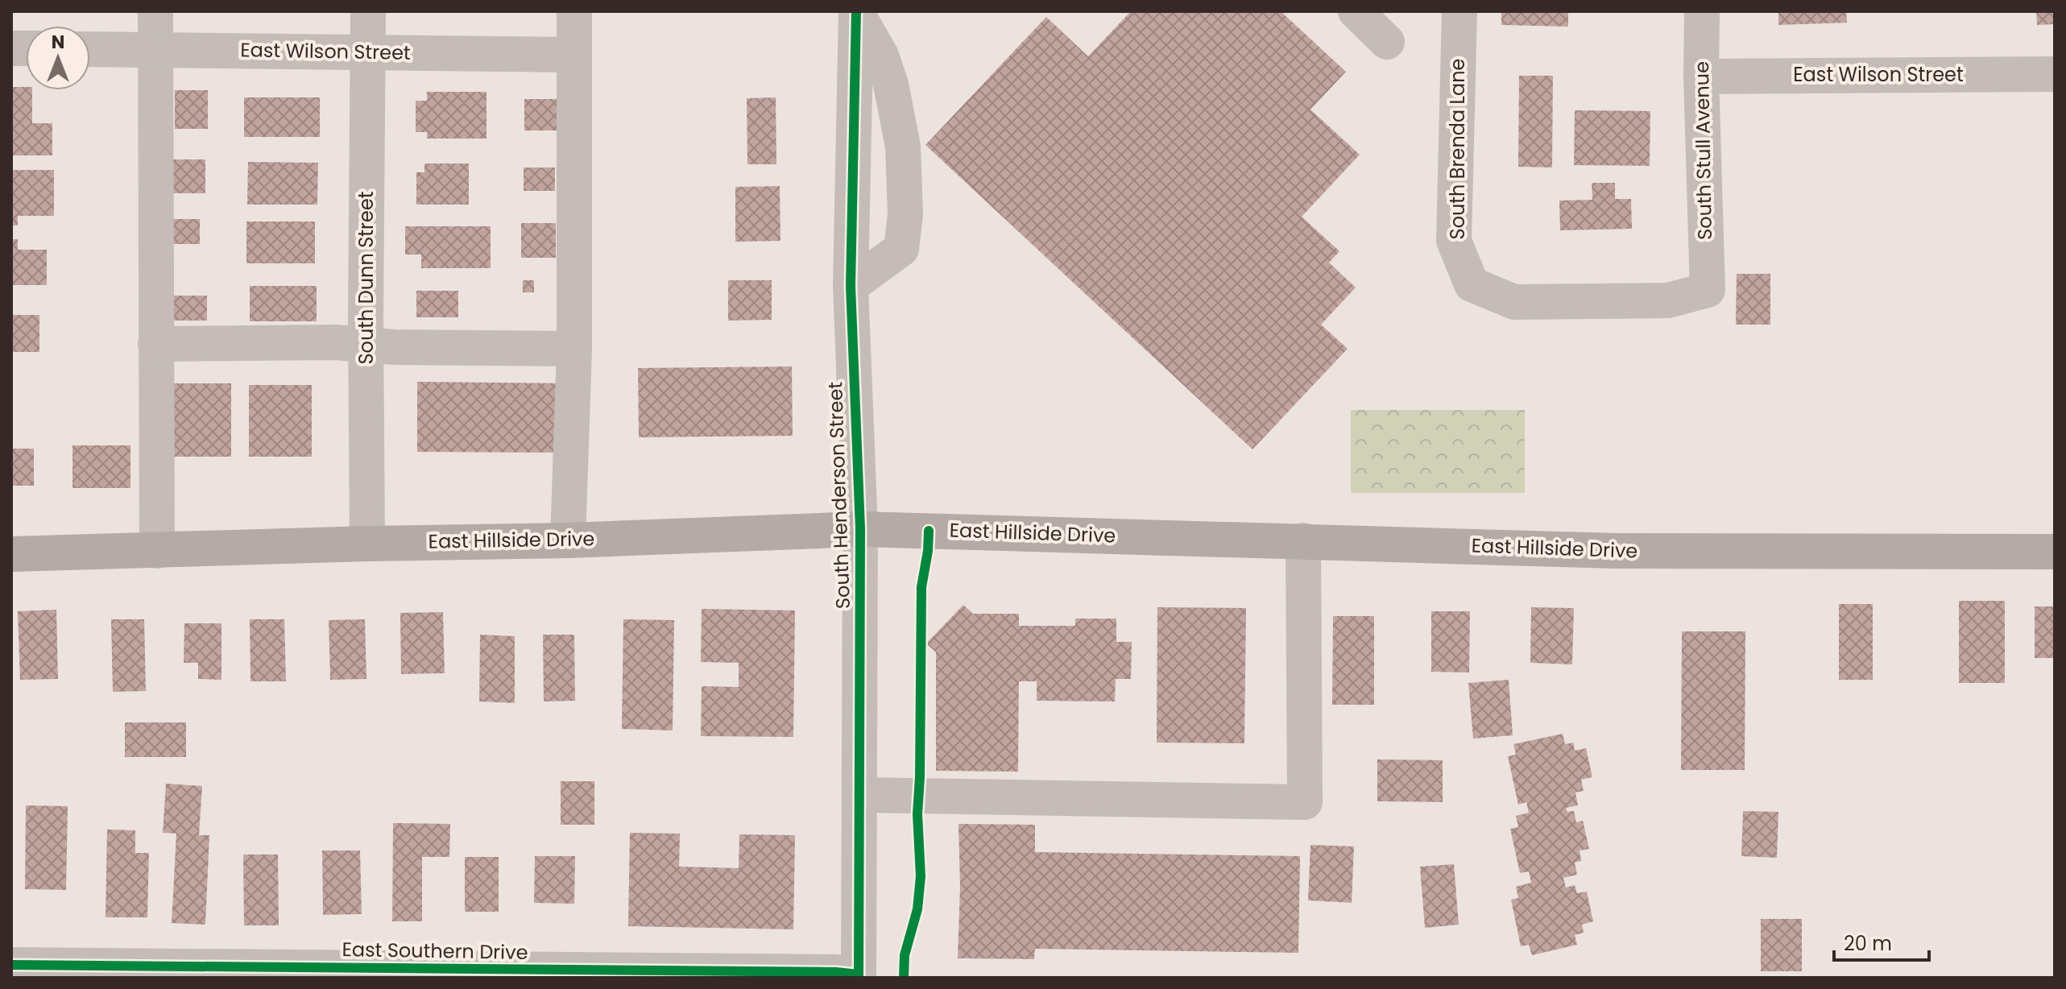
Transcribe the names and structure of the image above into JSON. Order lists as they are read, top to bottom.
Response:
{
  "streets": {
    "main road": ["East Hillside Drive"],
    "street": [
      "East Wilson Street",
      "South Brenda Lane",
      "South Stull Avenue",
      "South Dunn Street",
      "South Henderson Street",
      "East Southern Drive"
    ]
  },
  "crossings": [
    ["East Wilson Street", "South Stull Avenue"],
    ["East Wilson Street", "South Dunn Street"],
    ["South Brenda Lane", "South Stull Avenue"],
    ["South Dunn Street", "East Hillside Drive"],
    ["South Henderson Street", "East Hillside Drive"],
    ["South Henderson Street", "East Southern Drive"]
  ],
  "scale_bar": "20 m",
  "north": "top"
}
